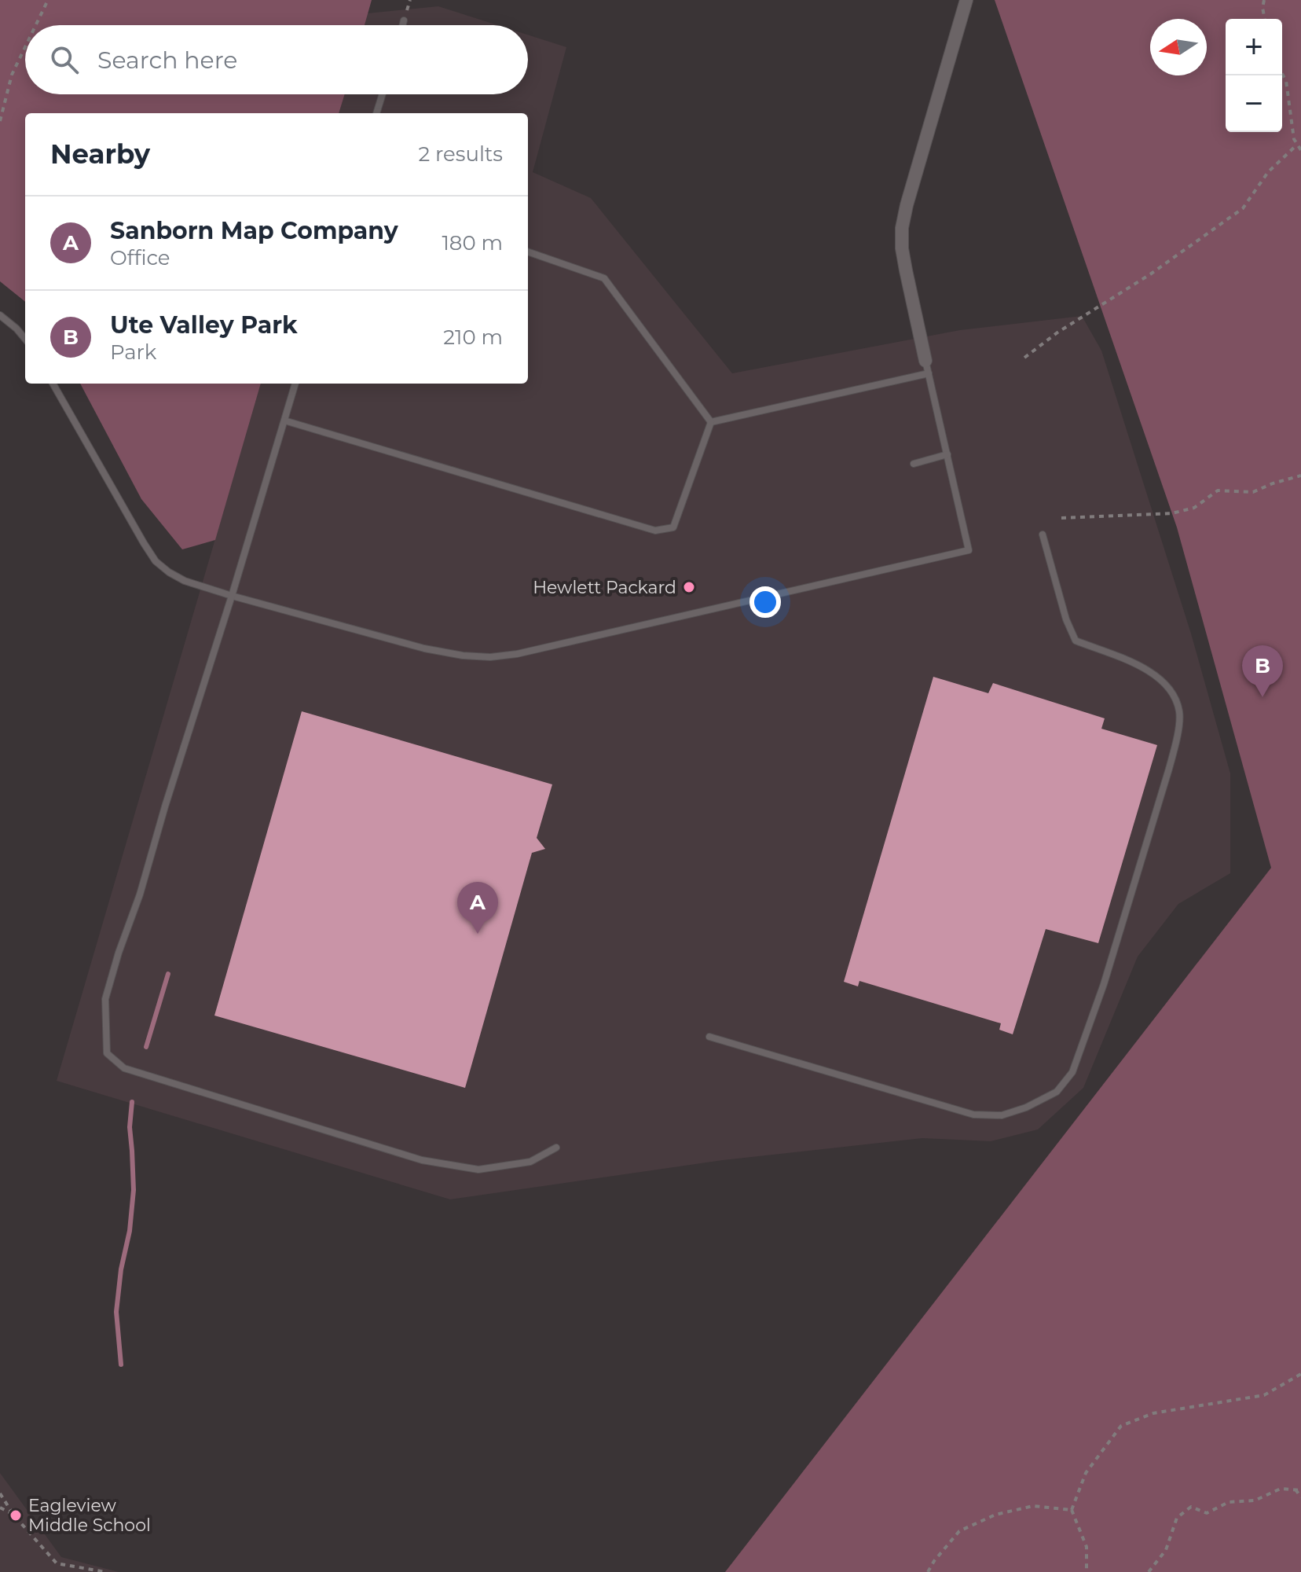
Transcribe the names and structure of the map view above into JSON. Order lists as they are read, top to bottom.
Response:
{
  "places": ["Hewlett Packard", "Eagleview Middle School"],
  "north": "left",
  "page": {
    "map_buttons": ["+", "−"],
    "search": "Search here",
    "heading": ["Nearby", "2 results"],
    "list": [
      {
        "mark": "A",
        "name": "Sanborn Map Company",
        "note": "Office",
        "value": "180 m"
      },
      {
        "mark": "B",
        "name": "Ute Valley Park",
        "note": "Park",
        "value": "210 m"
      }
    ],
    "pins": ["B", "A"]
  }
}
